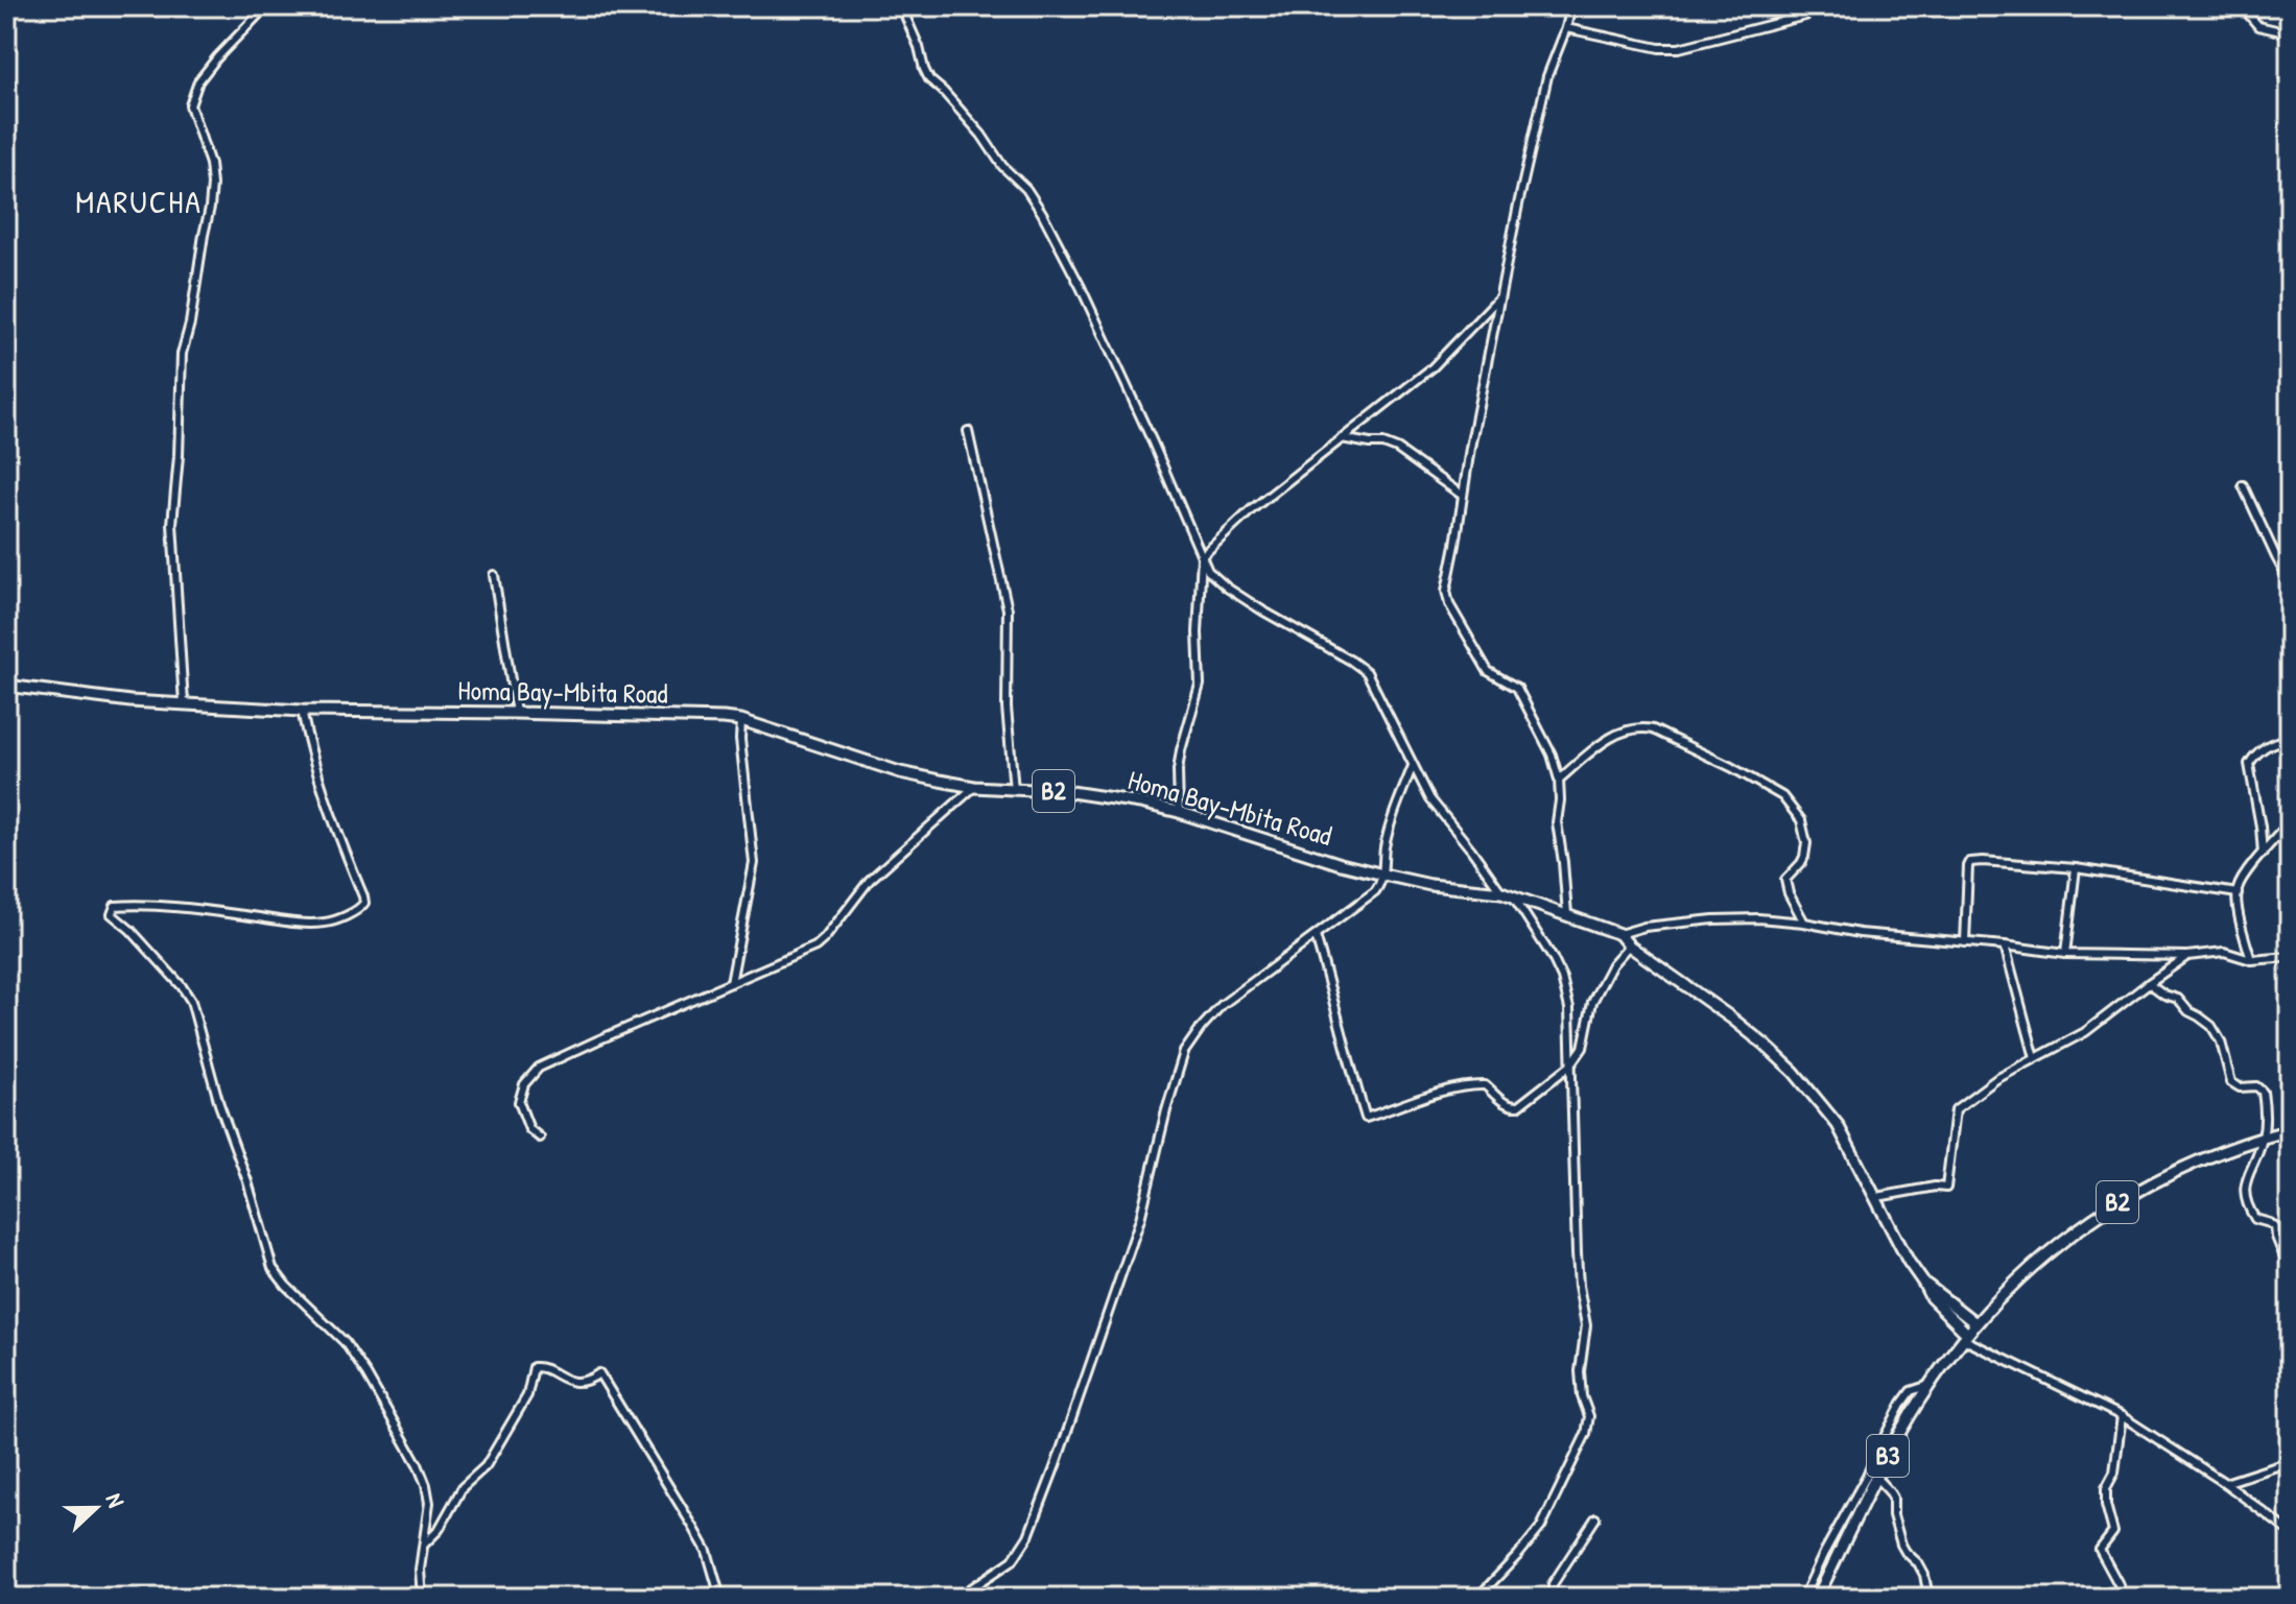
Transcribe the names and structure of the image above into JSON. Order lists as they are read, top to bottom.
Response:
{
  "streets": {
    "highway": ["Homa Bay-Mbita Road", "B2", "B3"]
  },
  "crossings": [
    ["Homa Bay-Mbita Road", "B2"],
    ["Homa Bay-Mbita Road", "B3"],
    ["B2", "B3"]
  ],
  "districts": ["MARUCHA"],
  "north": "right"
}
